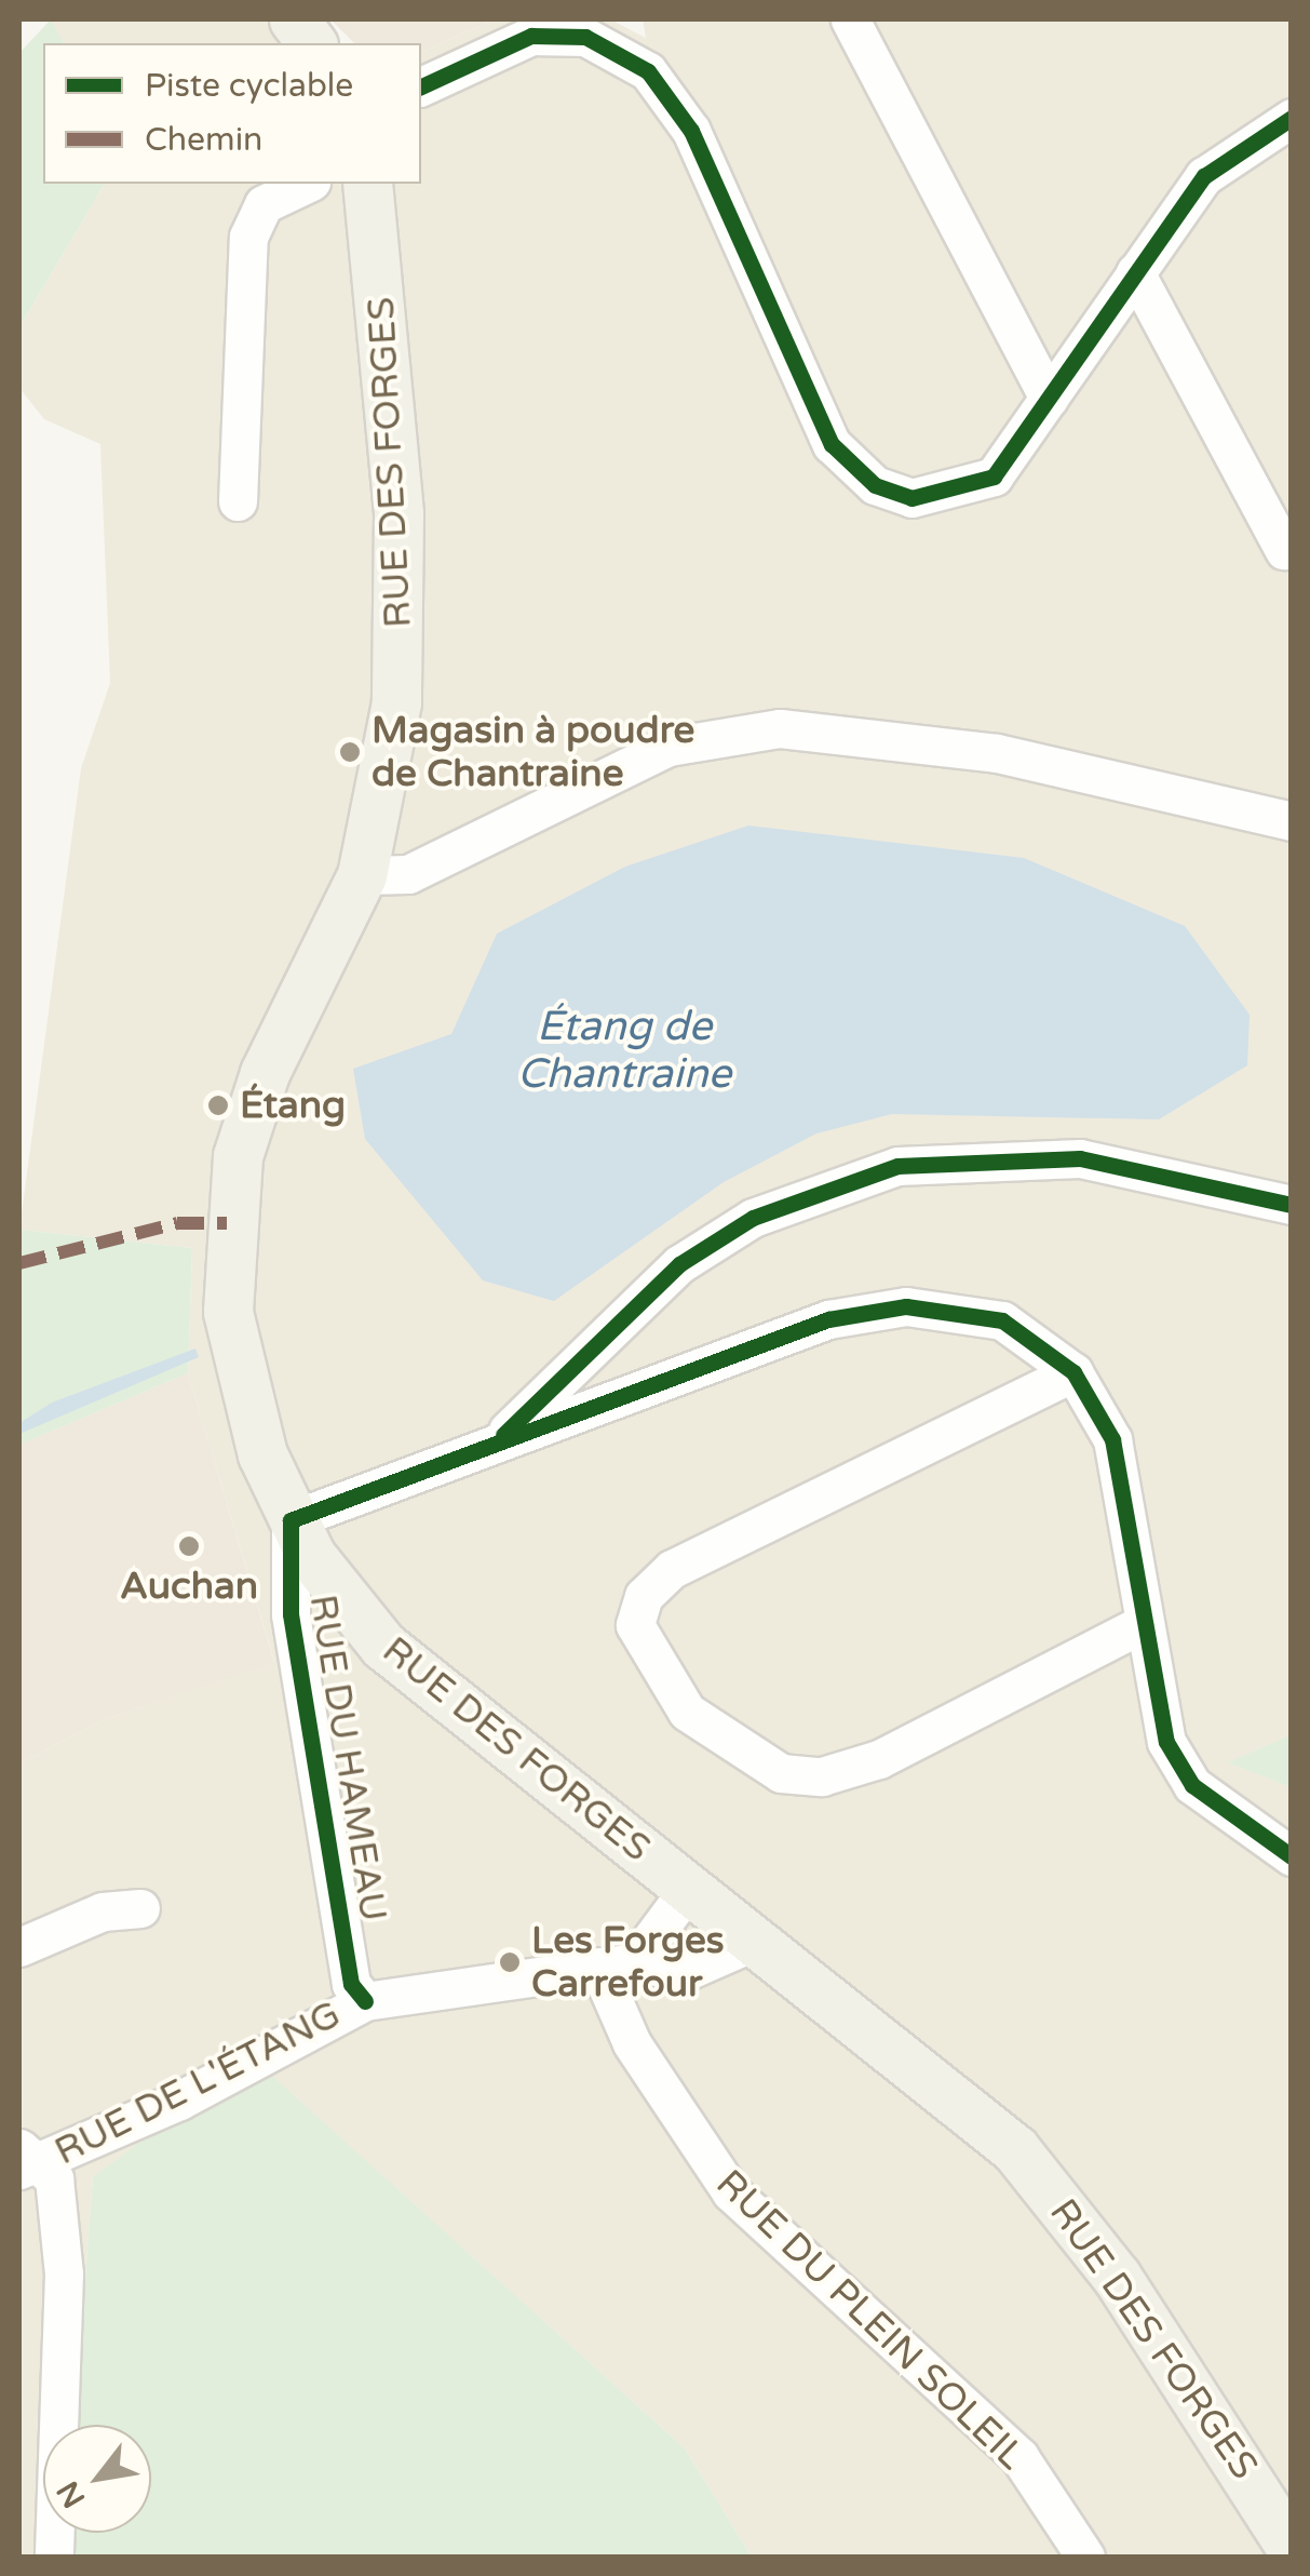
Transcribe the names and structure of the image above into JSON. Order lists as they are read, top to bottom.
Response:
{
  "streets": {
    "main road": ["RUE DES FORGES"],
    "street": ["RUE DU HAMEAU", "RUE DE L'ÉTANG", "RUE DU PLEIN SOLEIL"]
  },
  "crossings": [
    ["RUE DES FORGES", "RUE DU HAMEAU"],
    ["RUE DES FORGES", "RUE DE L'ÉTANG"],
    ["RUE DU HAMEAU", "RUE DE L'ÉTANG"],
    ["RUE DE L'ÉTANG", "RUE DU PLEIN SOLEIL"]
  ],
  "water": ["Étang de Chantraine"],
  "places": [
    "Magasin à poudre de Chantraine",
    "Étang",
    "Auchan",
    "Les Forges Carrefour"
  ],
  "legend": ["Piste cyclable", "Chemin"],
  "north": "bottom left"
}
